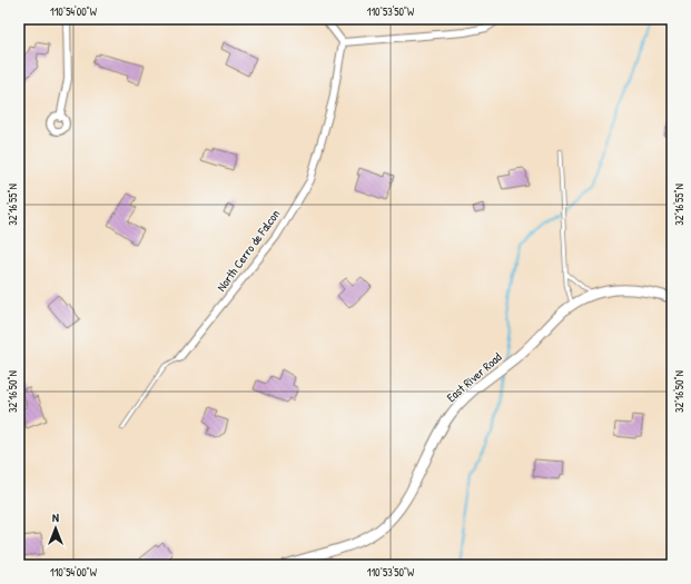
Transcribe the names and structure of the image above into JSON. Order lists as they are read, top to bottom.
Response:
{
  "streets": {
    "street": ["North Cerro de Falcon", "East River Road"]
  },
  "north": "top",
  "coordinates": [
    "110°54'00\"W",
    "110°53'50\"W",
    "32°16'55\"N",
    "32°16'50\"N"
  ]
}
